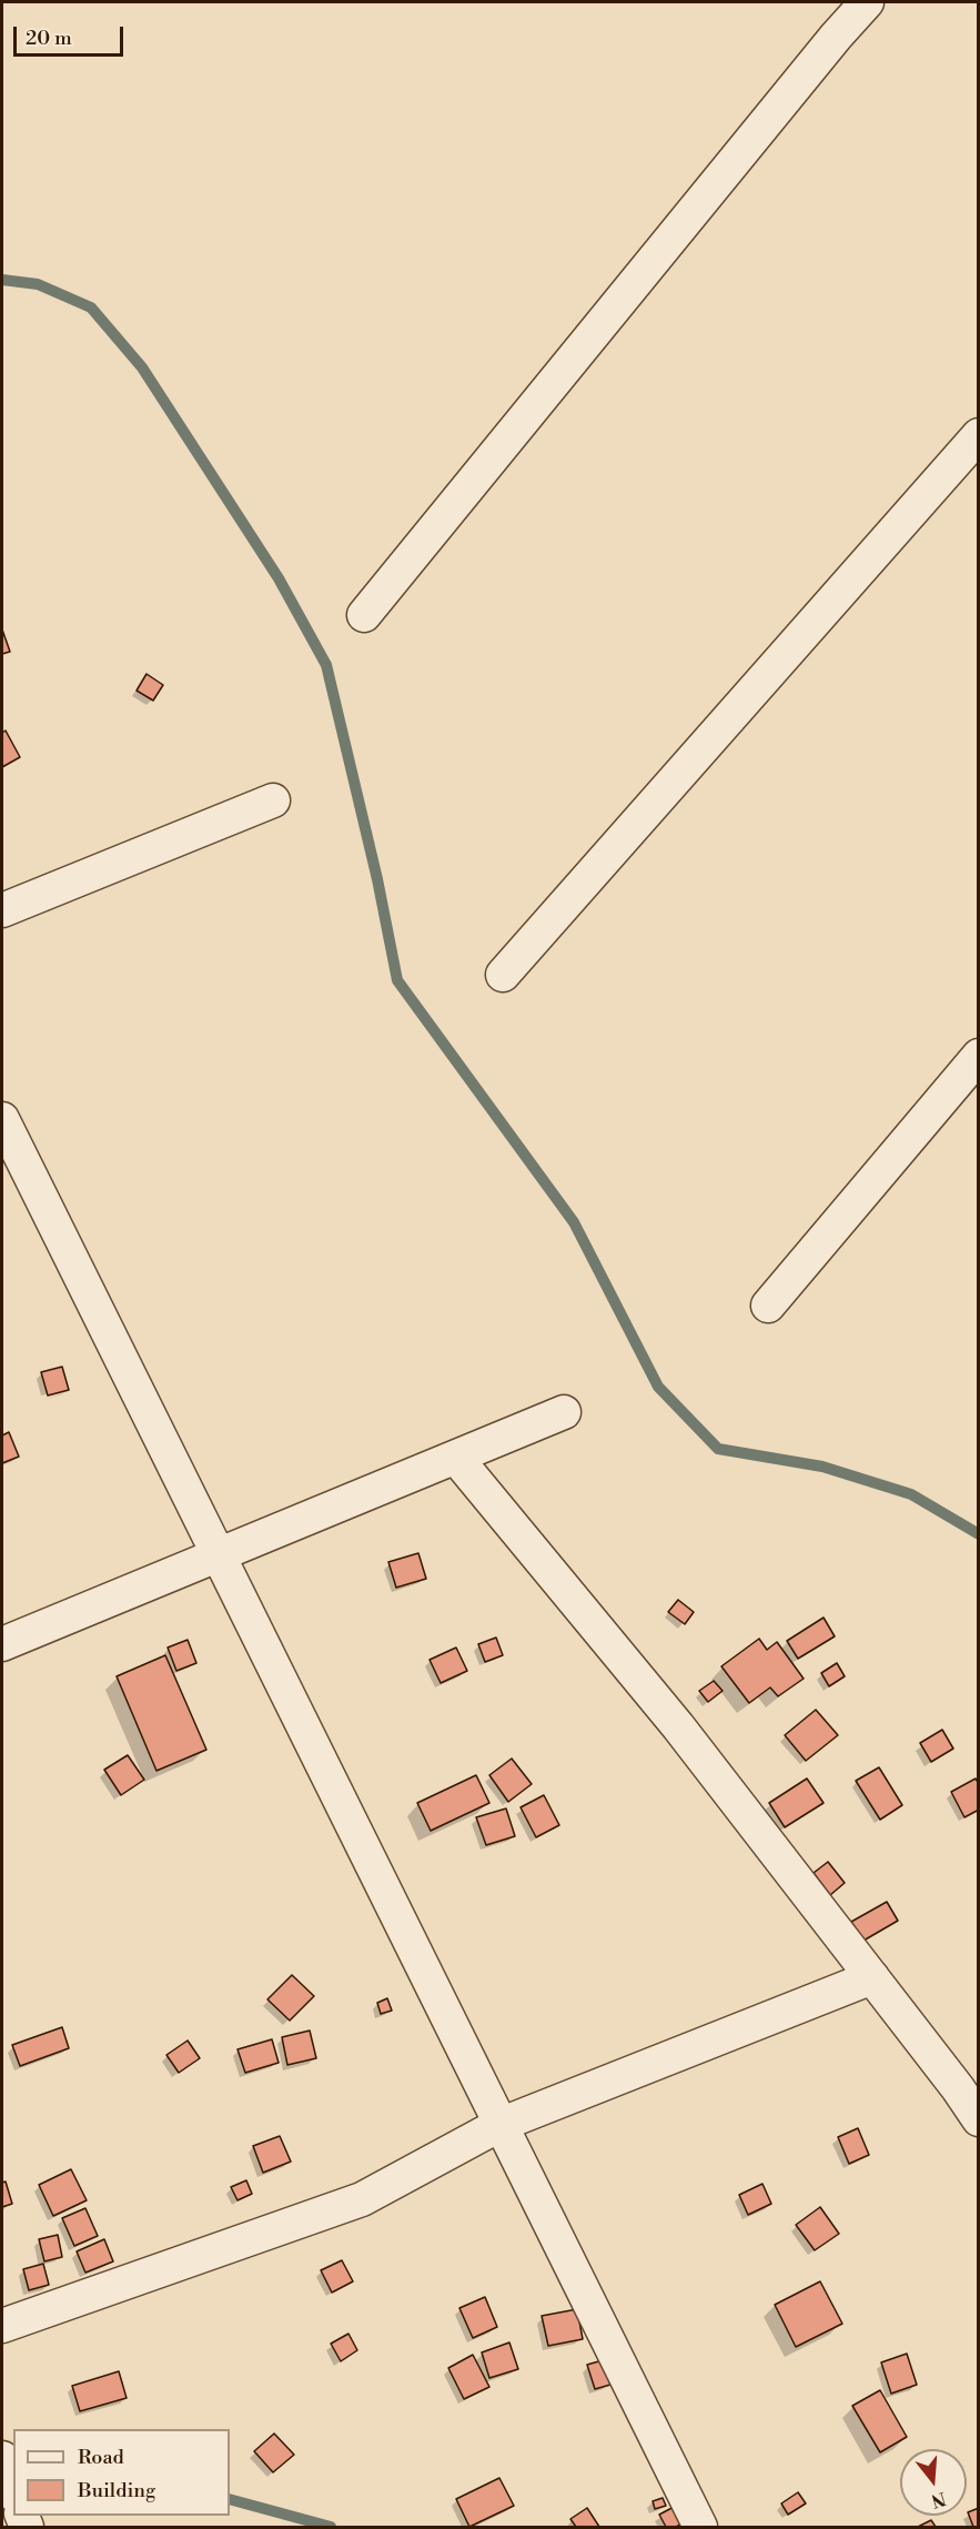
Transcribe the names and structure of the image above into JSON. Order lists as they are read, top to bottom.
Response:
{
  "legend": ["Road", "Building"],
  "scale_bar": "20 m",
  "north": "bottom"
}
